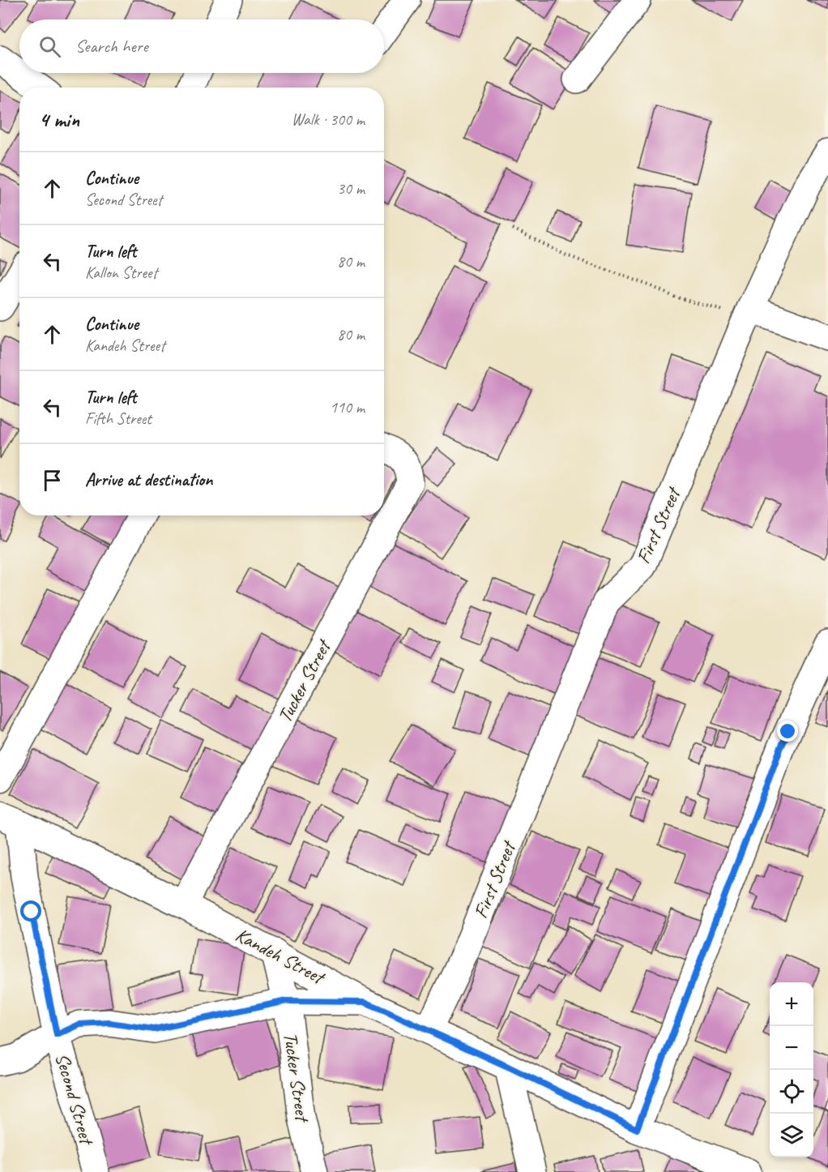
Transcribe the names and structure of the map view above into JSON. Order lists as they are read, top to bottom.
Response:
{
  "streets": {
    "street": [
      "First Street",
      "Tucker Street",
      "Kandeh Street",
      "Second Street"
    ]
  },
  "crossings": [
    ["First Street", "Kandeh Street"],
    ["Tucker Street", "Kandeh Street"],
    ["Kandeh Street", "Second Street"]
  ],
  "page": {
    "search": "Search here",
    "heading": ["4 min", "Walk · 300 m"],
    "list": [
      ["Continue", "Second Street", "30 m"],
      ["Turn left", "Kallon Street", "80 m"],
      ["Continue", "Kandeh Street", "80 m"],
      ["Turn left", "Fifth Street", "110 m"],
      "Arrive at destination"
    ],
    "map_buttons": ["+", "−"]
  }
}
